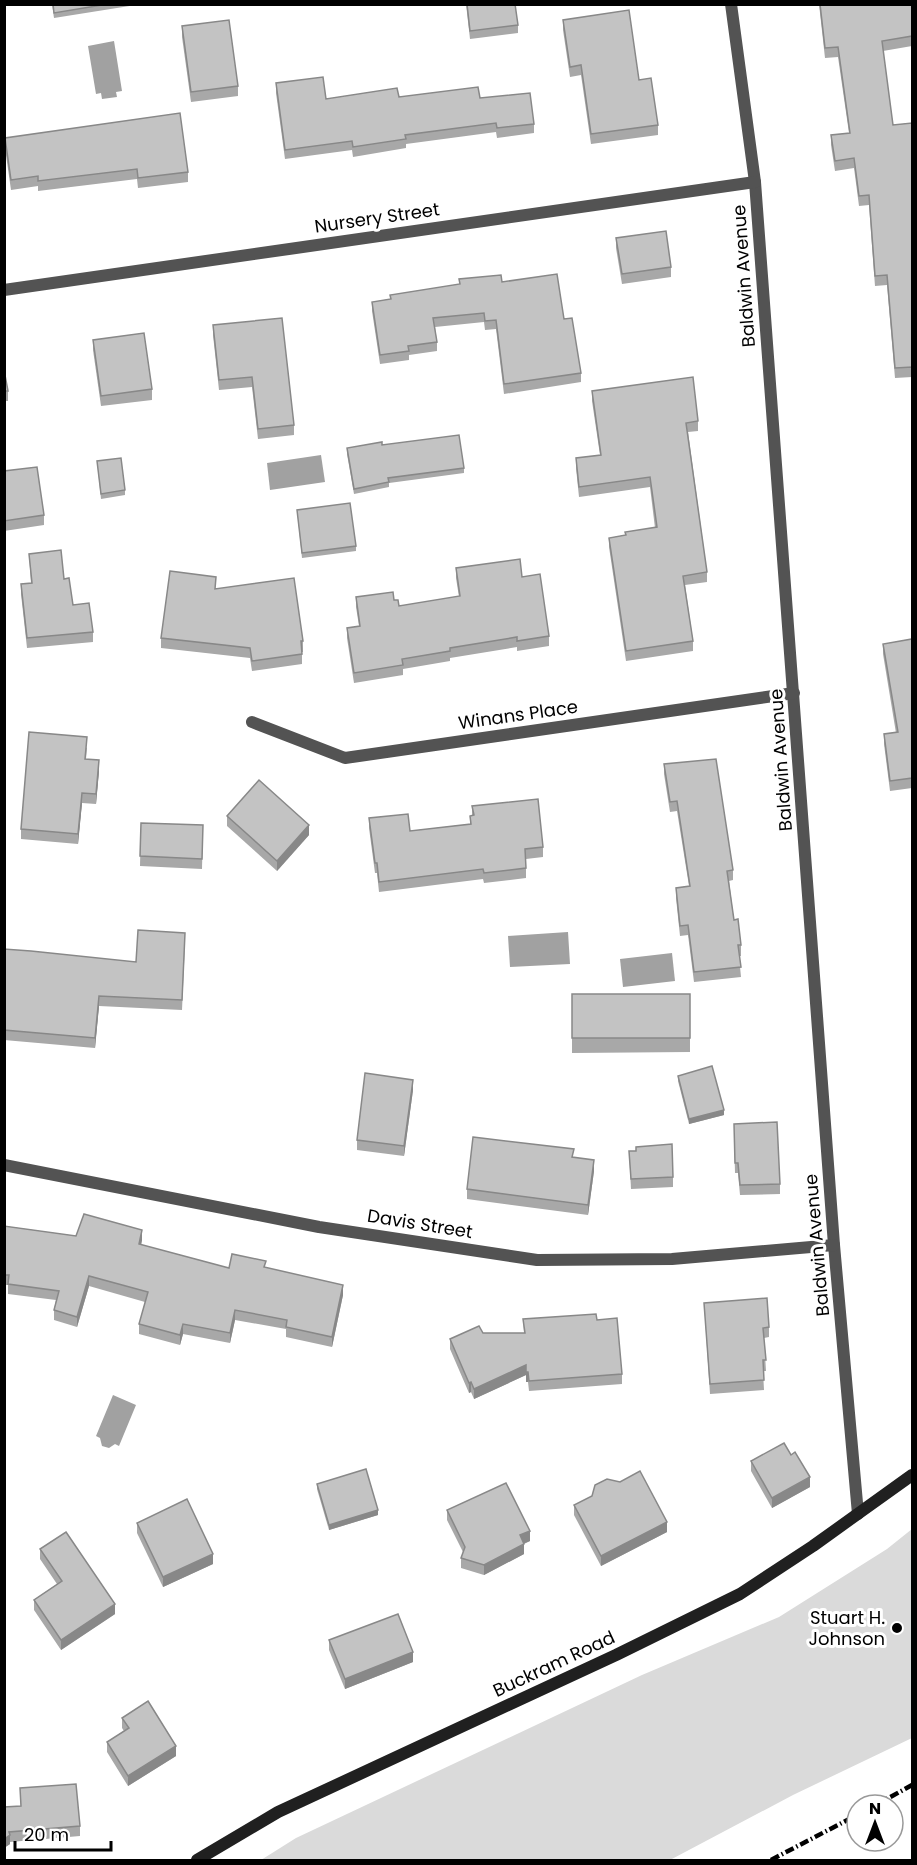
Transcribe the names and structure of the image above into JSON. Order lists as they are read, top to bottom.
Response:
{
  "streets": {
    "main road": ["Buckram Road"],
    "street": [
      "Nursery Street",
      "Baldwin Avenue",
      "Winans Place",
      "Davis Street"
    ]
  },
  "crossings": [
    ["Nursery Street", "Baldwin Avenue"],
    ["Baldwin Avenue", "Winans Place"],
    ["Baldwin Avenue", "Davis Street"],
    ["Baldwin Avenue", "Buckram Road"]
  ],
  "places": ["Stuart H. Johnson"],
  "scale_bar": "20 m",
  "north": "top"
}
